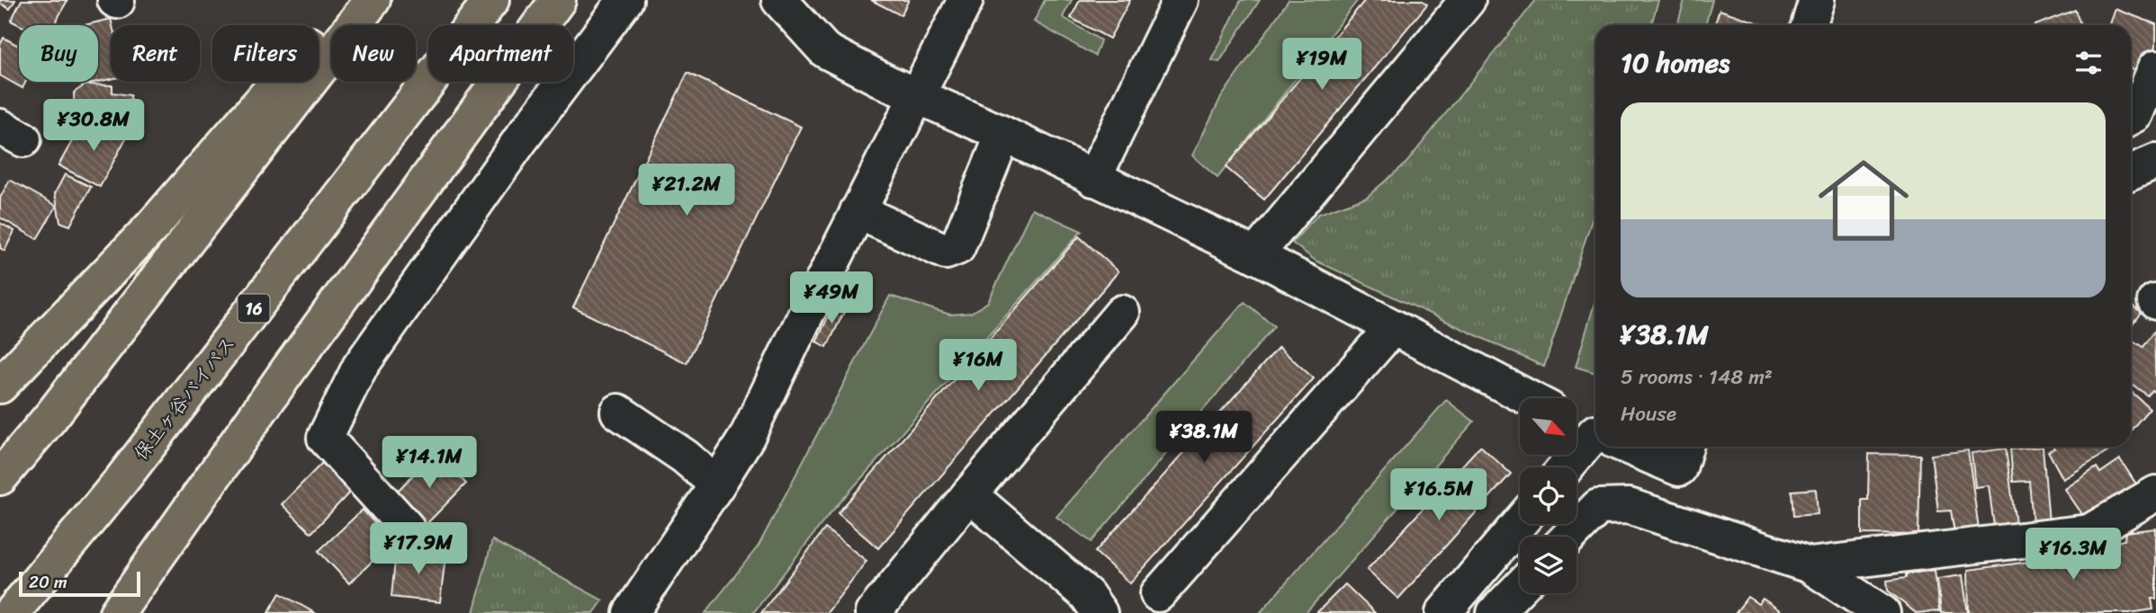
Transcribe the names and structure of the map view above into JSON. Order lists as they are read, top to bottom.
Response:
{
  "streets": {
    "highway": ["16", "保土ヶ谷バイパス"]
  },
  "scale_bar": "20 m",
  "north": "bottom right",
  "page": {
    "chip": [
      "Buy",
      "Rent",
      "Filters",
      "New",
      "Apartment"
    ],
    "heading": "10 homes",
    "price": [
      "¥19M",
      "¥30.8M",
      "¥21.2M",
      "¥49M",
      "¥16M",
      "¥38.1M",
      "¥14.1M",
      "¥16.5M",
      "¥17.9M",
      "¥16.3M"
    ],
    "list": [
      {
        "name": "¥38.1M",
        "note": "5 rooms · 148 m² · House"
      }
    ],
    "scale": "20 m"
  }
}
